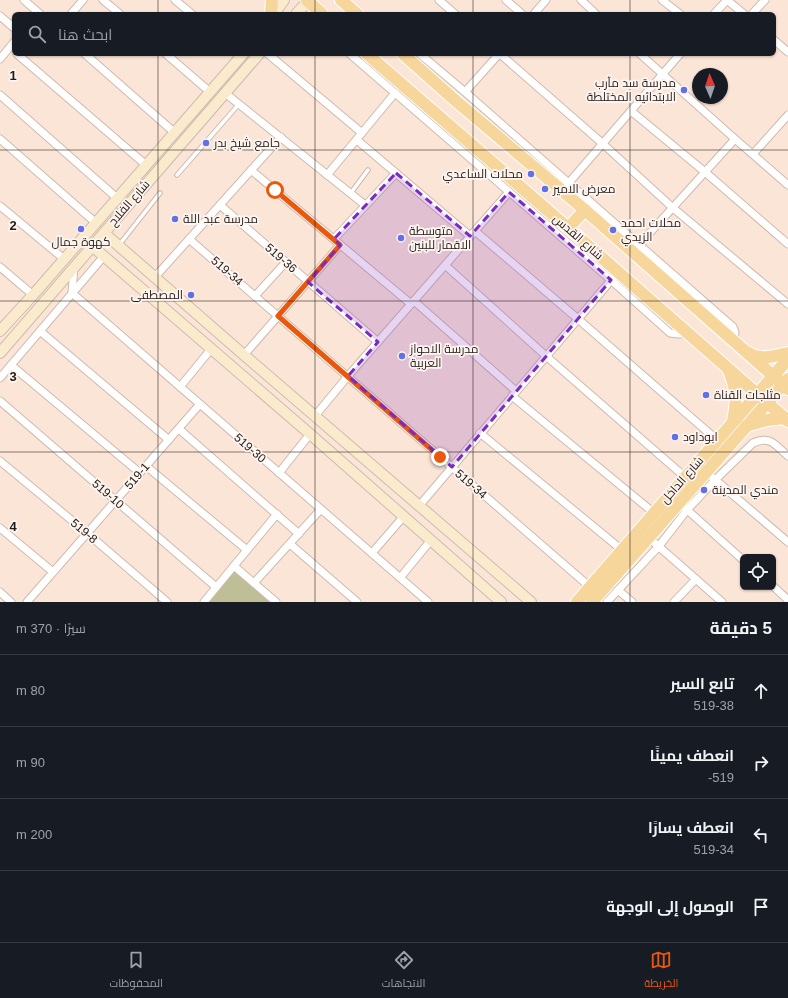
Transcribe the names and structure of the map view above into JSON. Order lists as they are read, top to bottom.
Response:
{
  "streets": {
    "main road": ["شارع القدس", "شارع الداخل"],
    "street": [
      "شارع الفلاح",
      "519-36",
      "519-34",
      "519-30",
      "519-1",
      "519-10",
      "519-8"
    ]
  },
  "crossings": [
    ["شارع القدس", "شارع الداخل"],
    ["519-34", "شارع الداخل"],
    ["519-30", "519-1"],
    ["519-1", "519-10"],
    ["519-1", "519-8"]
  ],
  "places": [
    "مدرسة سد مآرب الابتدائيه المختلطة",
    "جامع شيخ بدر",
    "محلات الساعدي",
    "معرض الامير",
    "مدرسة عبد اللة",
    "كهوة جمال",
    "محلات احمد الزيدي",
    "متوسطة الاقمار للبنين",
    "المصطفى",
    "مدرسة الاحواز العربية",
    "مثلجات القناة",
    "ابوداود",
    "مندي المدينة"
  ],
  "north": "top",
  "page": {
    "search": "ابحث هنا",
    "heading": ["5 دقيقة", "سيرًا · 370 m"],
    "list": [
      ["تابع السير", "519-38", "80 m"],
      ["انعطف يمينًا", "519-", "90 m"],
      ["انعطف يسارًا", "519-34", "200 m"],
      "الوصول إلى الوجهة"
    ],
    "nav": ["الخريطة", "الاتجاهات", "المحفوظات"]
  },
  "grid": {
    "rows": [
      "1",
      "2",
      "3",
      "4"
    ]
  }
}
